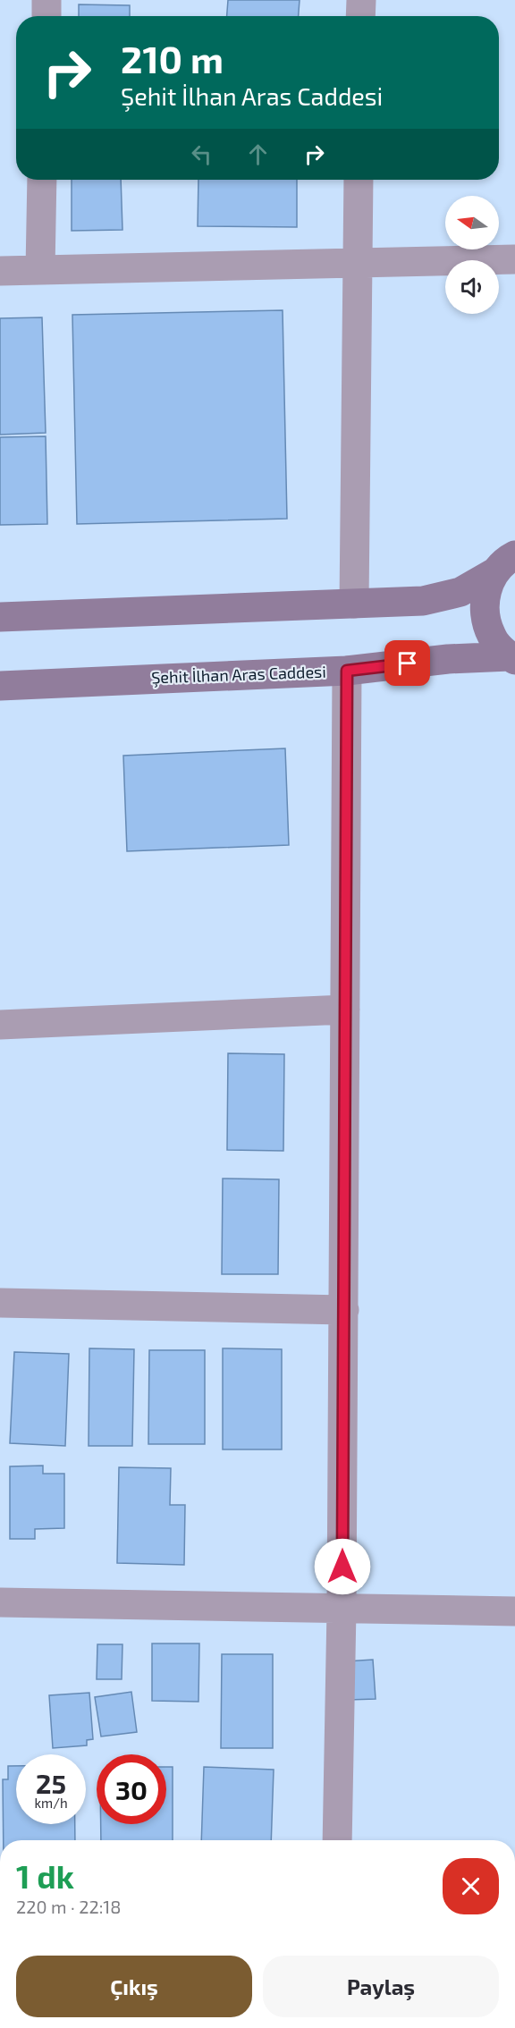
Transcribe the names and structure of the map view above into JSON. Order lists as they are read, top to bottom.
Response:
{
  "streets": {
    "main road": ["Şehit İlhan Aras Caddesi"]
  },
  "north": "left",
  "page": {
    "turn": ["210 m", "Şehit İlhan Aras Caddesi"],
    "speed": "25 km/h",
    "limit": "30",
    "heading": ["1 dk", "220 m · 22:18"],
    "buttons": ["Çıkış", "Paylaş"]
  }
}
